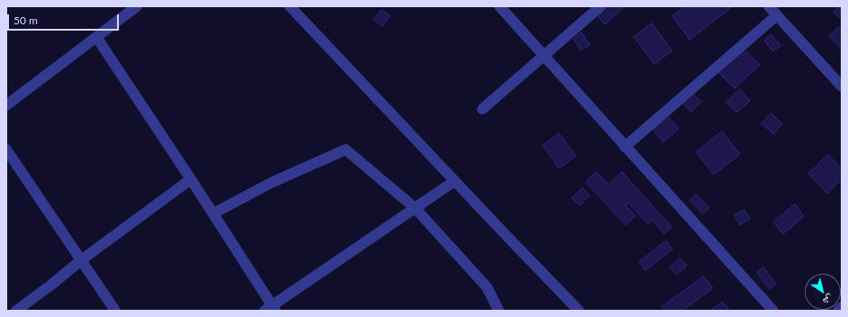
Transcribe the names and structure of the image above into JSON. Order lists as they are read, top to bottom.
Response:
{
  "scale_bar": "50 m",
  "north": "bottom right"
}
